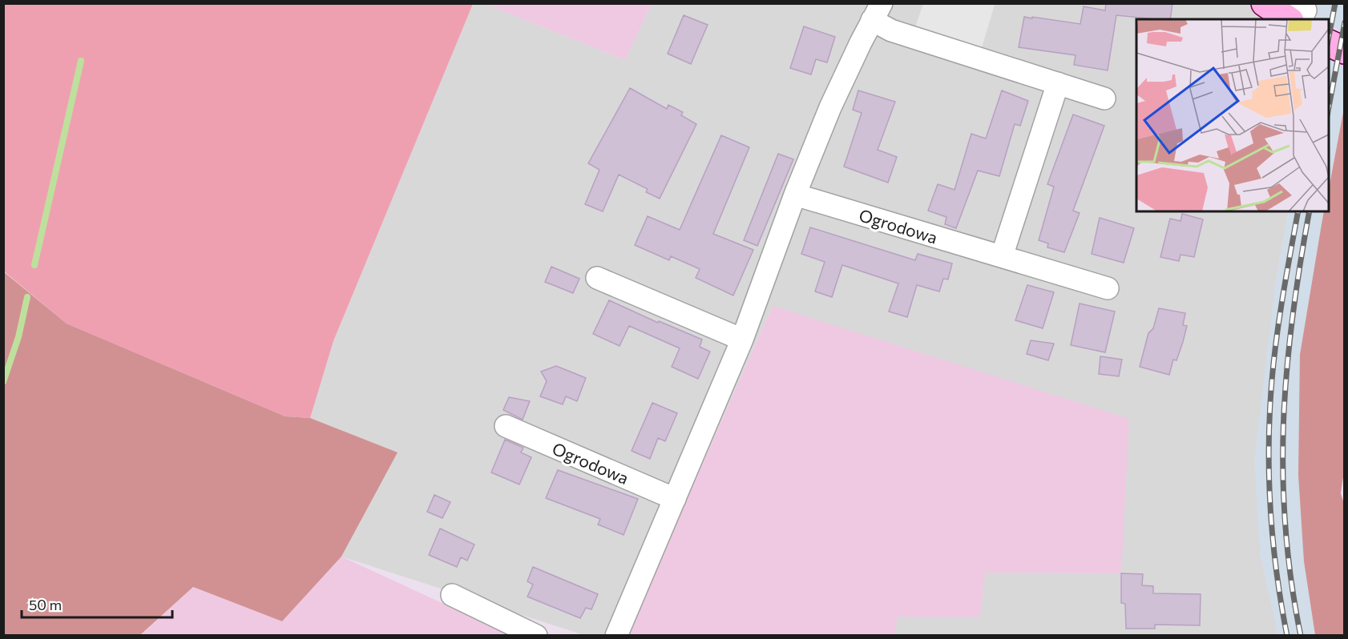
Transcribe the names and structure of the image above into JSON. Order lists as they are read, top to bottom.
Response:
{
  "streets": {
    "street": ["Ogrodowa"]
  },
  "scale_bar": "50 m"
}
